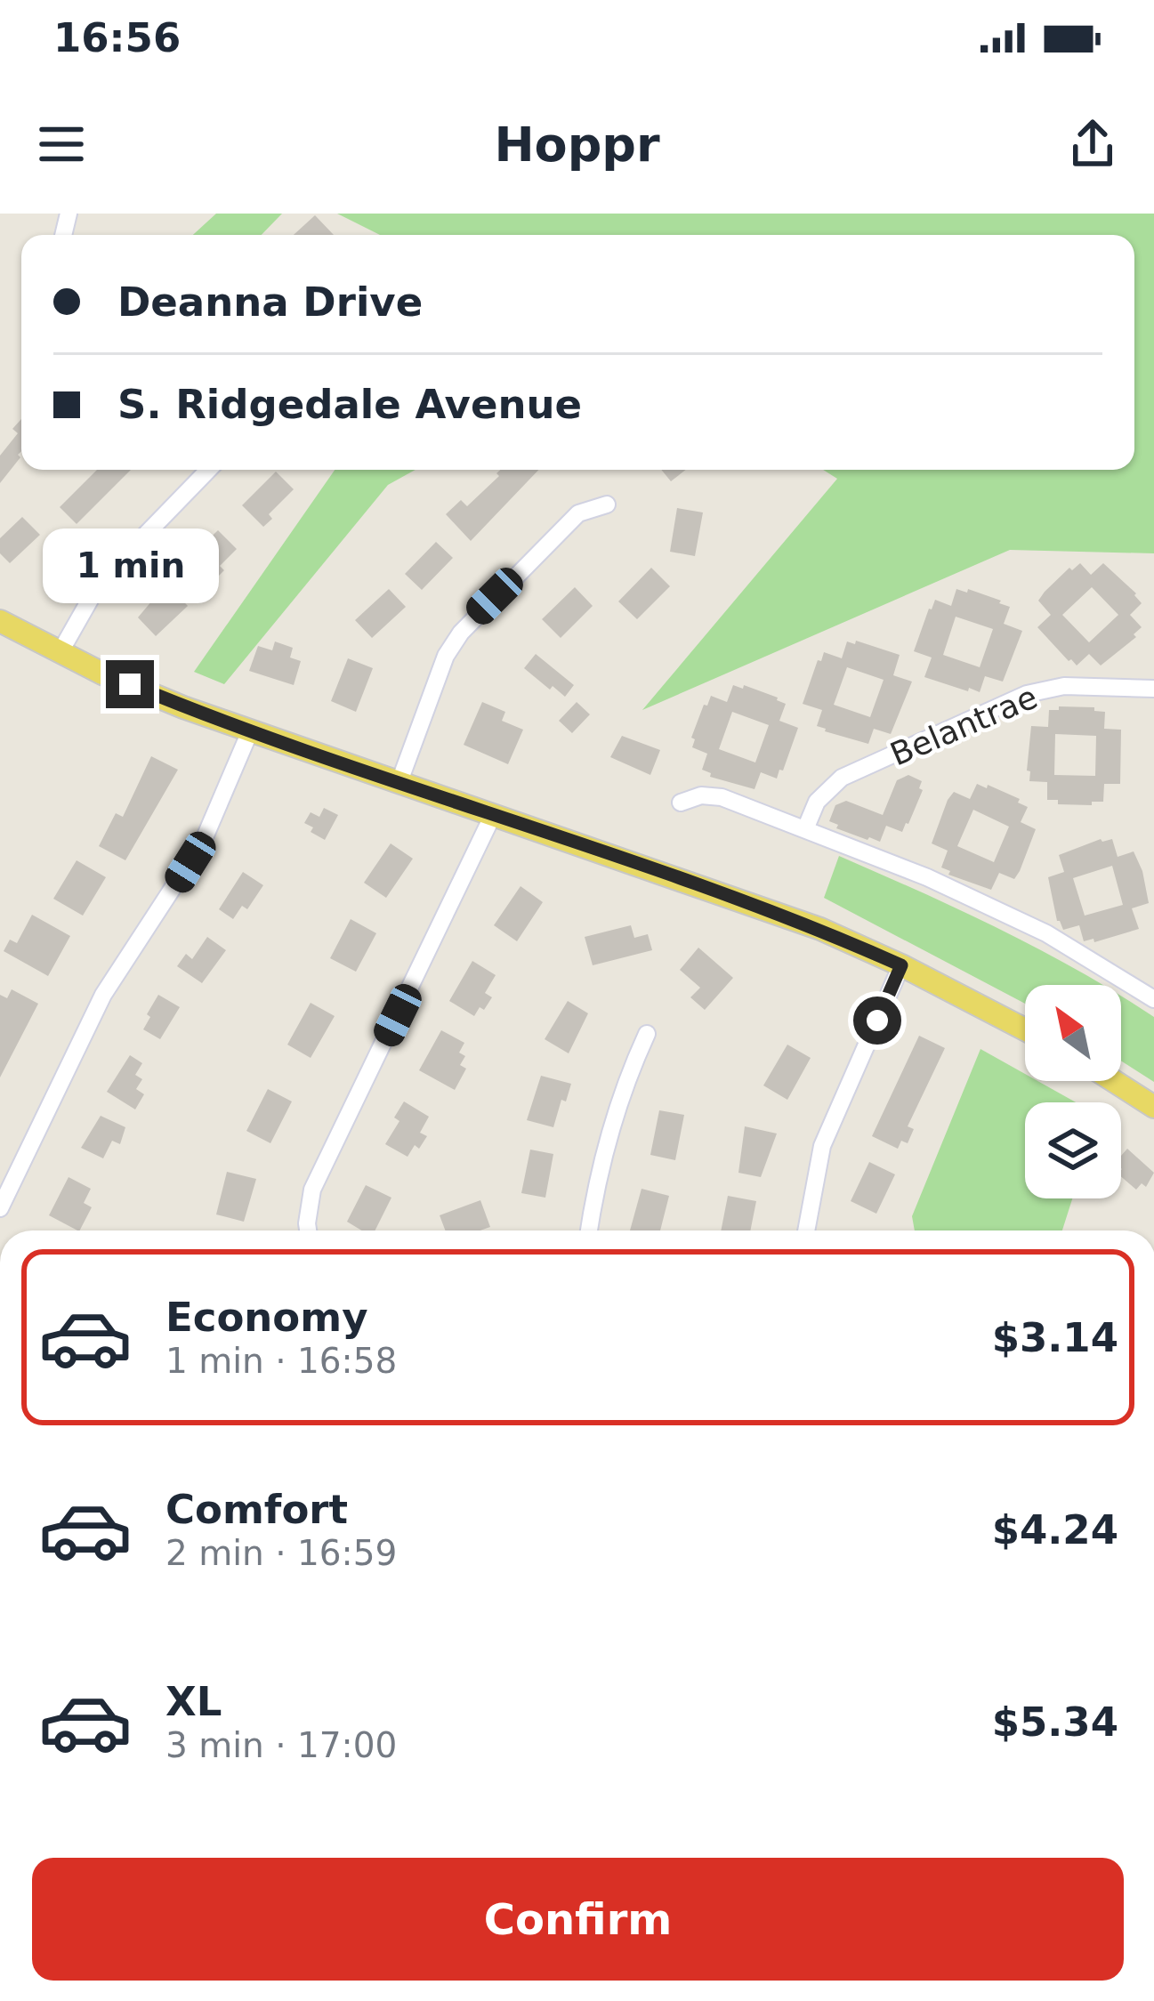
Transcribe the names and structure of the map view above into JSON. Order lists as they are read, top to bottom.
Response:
{
  "streets": {
    "street": ["Belantrae"]
  },
  "north": "top left",
  "page": {
    "status": "16:56",
    "header": "Hoppr",
    "banner": ["Deanna Drive", "S. Ridgedale Avenue"],
    "bubble": "1 min",
    "list": [
      {
        "name": "Economy",
        "note": "1 min · 16:58",
        "value": "$3.14"
      },
      {
        "name": "Comfort",
        "note": "2 min · 16:59",
        "value": "$4.24"
      },
      {
        "name": "XL",
        "note": "3 min · 17:00",
        "value": "$5.34"
      }
    ],
    "buttons": "Confirm"
  }
}
